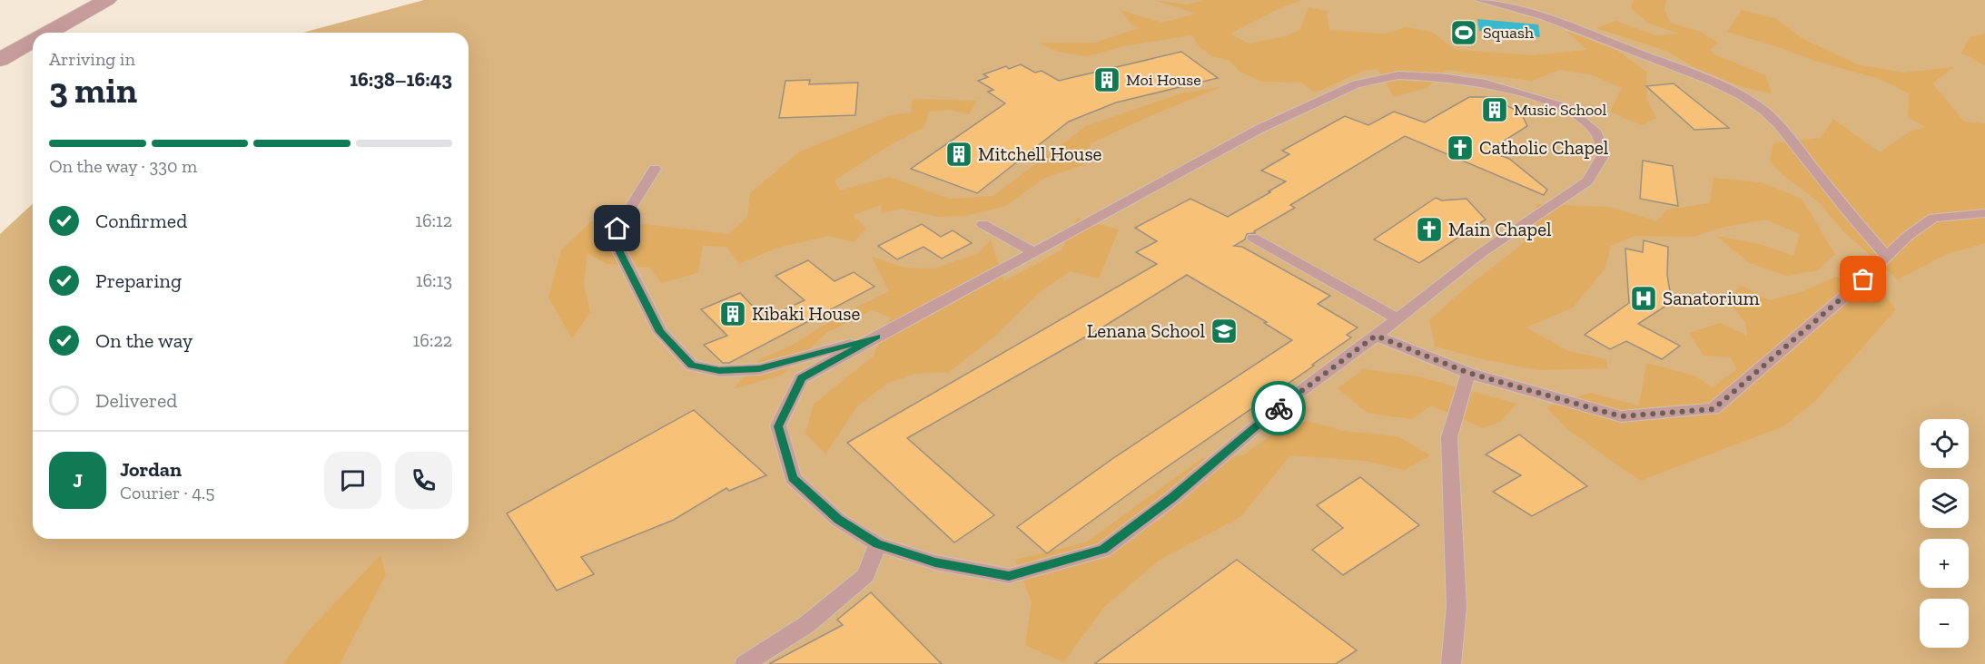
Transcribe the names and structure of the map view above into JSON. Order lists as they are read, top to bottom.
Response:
{
  "places": {
    "sports": ["Squash"],
    "building": [
      "Moi House",
      "Music School",
      "Mitchell House",
      "Kibaki House"
    ],
    "church": ["Catholic Chapel", "Main Chapel"],
    "hospital": ["Sanatorium"],
    "school or university": ["Lenana School"]
  },
  "page": {
    "heading": ["3 min", "Arriving in", "16:38–16:43"],
    "panel": ["Jordan", "Courier · 4.5"],
    "bar": "On the way · 330 m",
    "list": [
      ["Confirmed", "16:12"],
      ["Preparing", "16:13"],
      ["On the way", "16:22"],
      "Delivered"
    ],
    "map_buttons": ["+", "−"],
    "round": "J"
  }
}
